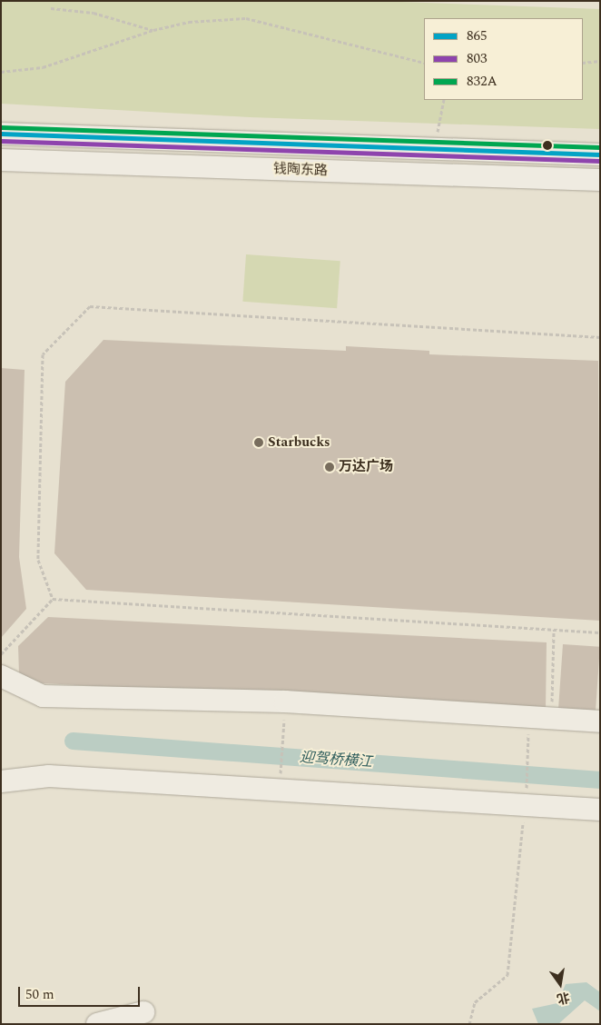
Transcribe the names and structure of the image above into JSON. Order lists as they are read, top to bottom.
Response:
{
  "streets": {
    "street": ["钱陶东路"]
  },
  "water": ["迎驾桥横江"],
  "places": ["Starbucks", "万达广场"],
  "lines": ["transit line 832A", "transit line 865", "transit line 803"],
  "legend": ["865", "803", "832A"],
  "scale_bar": "50 m",
  "north": "bottom"
}
